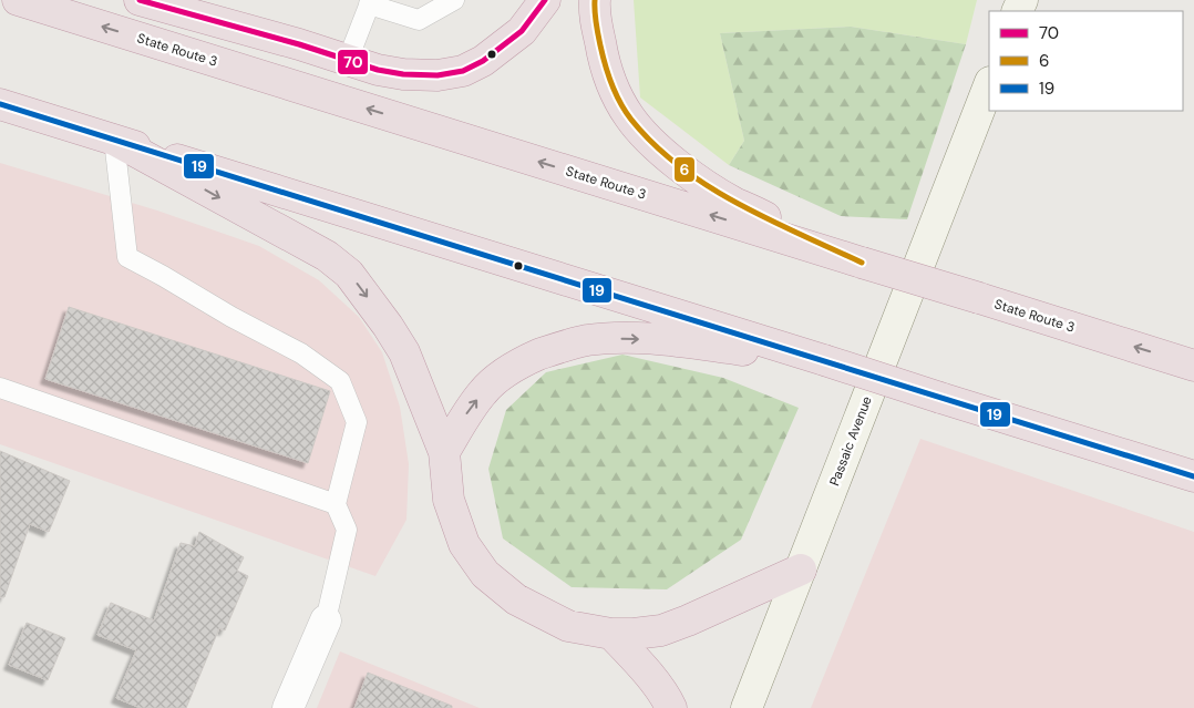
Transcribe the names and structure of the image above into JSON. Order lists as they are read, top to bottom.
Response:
{
  "streets": {
    "highway": ["State Route 3"],
    "main road": ["Passaic Avenue"]
  },
  "lines": ["transit line 70", "transit line 6", "transit line 19"],
  "legend": ["70", "6", "19"]
}
